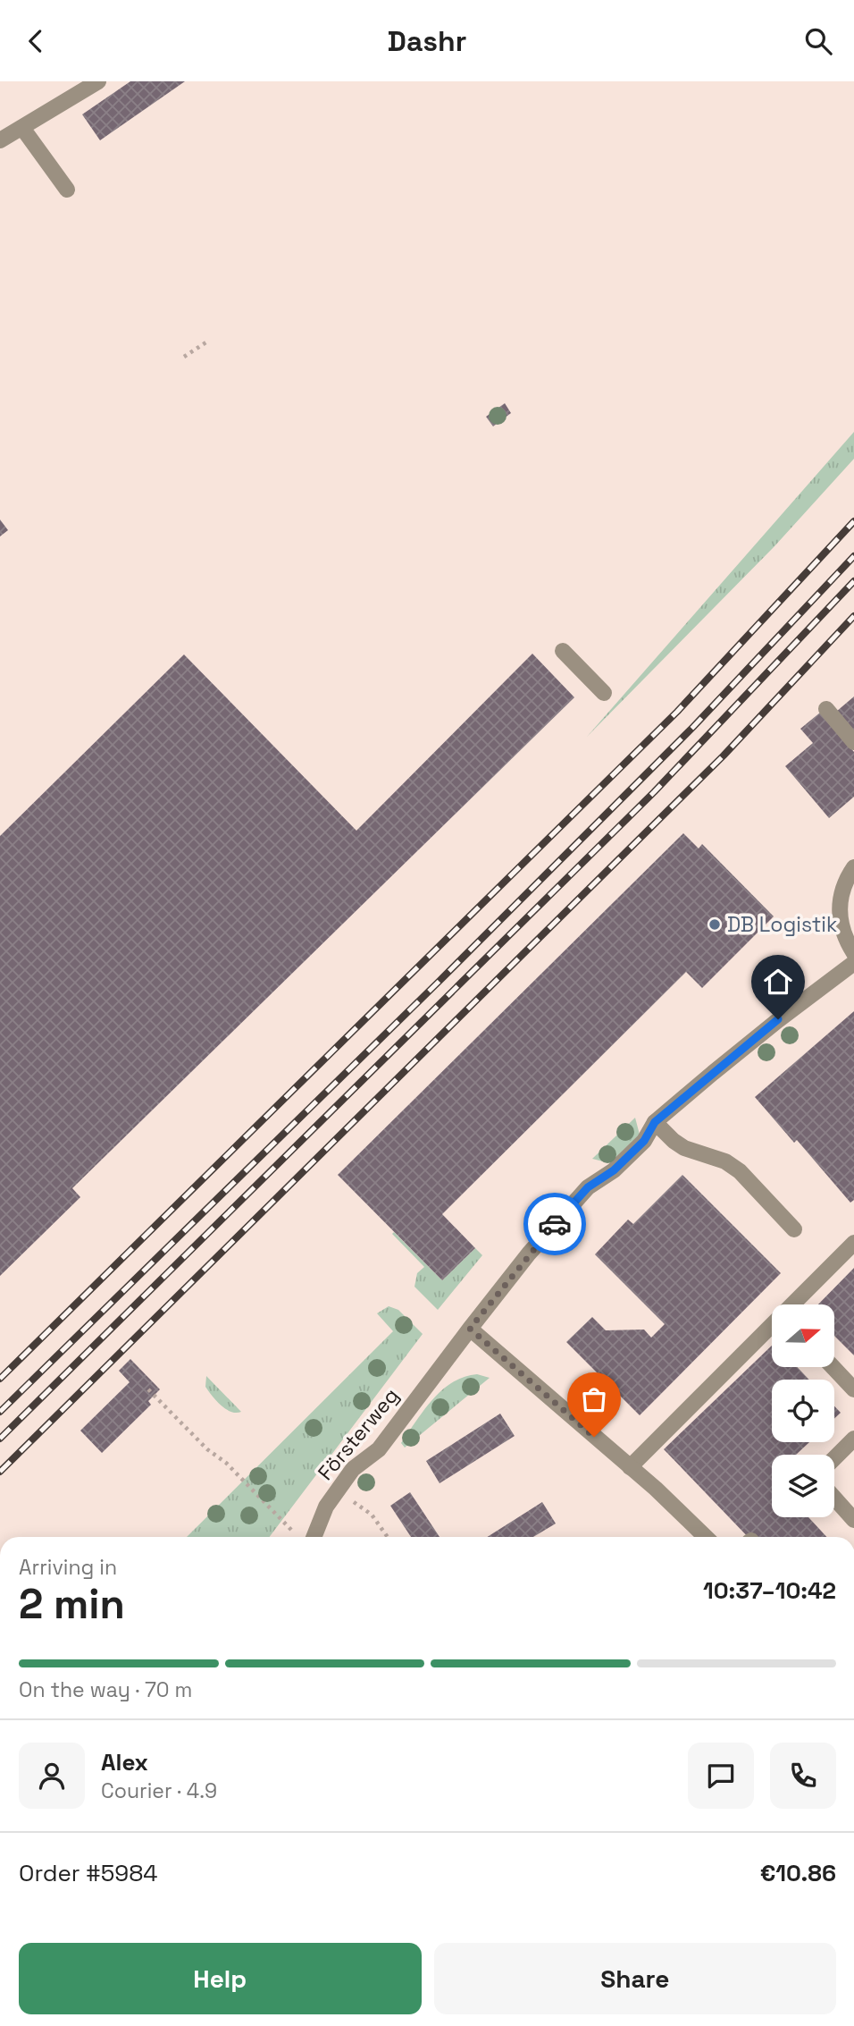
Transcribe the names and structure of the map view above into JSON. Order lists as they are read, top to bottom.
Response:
{
  "streets": {
    "street": ["Försterweg"]
  },
  "places": ["DB Logistik"],
  "north": "right",
  "page": {
    "header": "Dashr",
    "heading": ["2 min", "Arriving in", "10:37–10:42"],
    "panel": [
      "Alex",
      "Courier · 4.9",
      "Order #5984",
      "€10.86"
    ],
    "bar": "On the way · 70 m",
    "buttons": ["Help", "Share"]
  }
}
